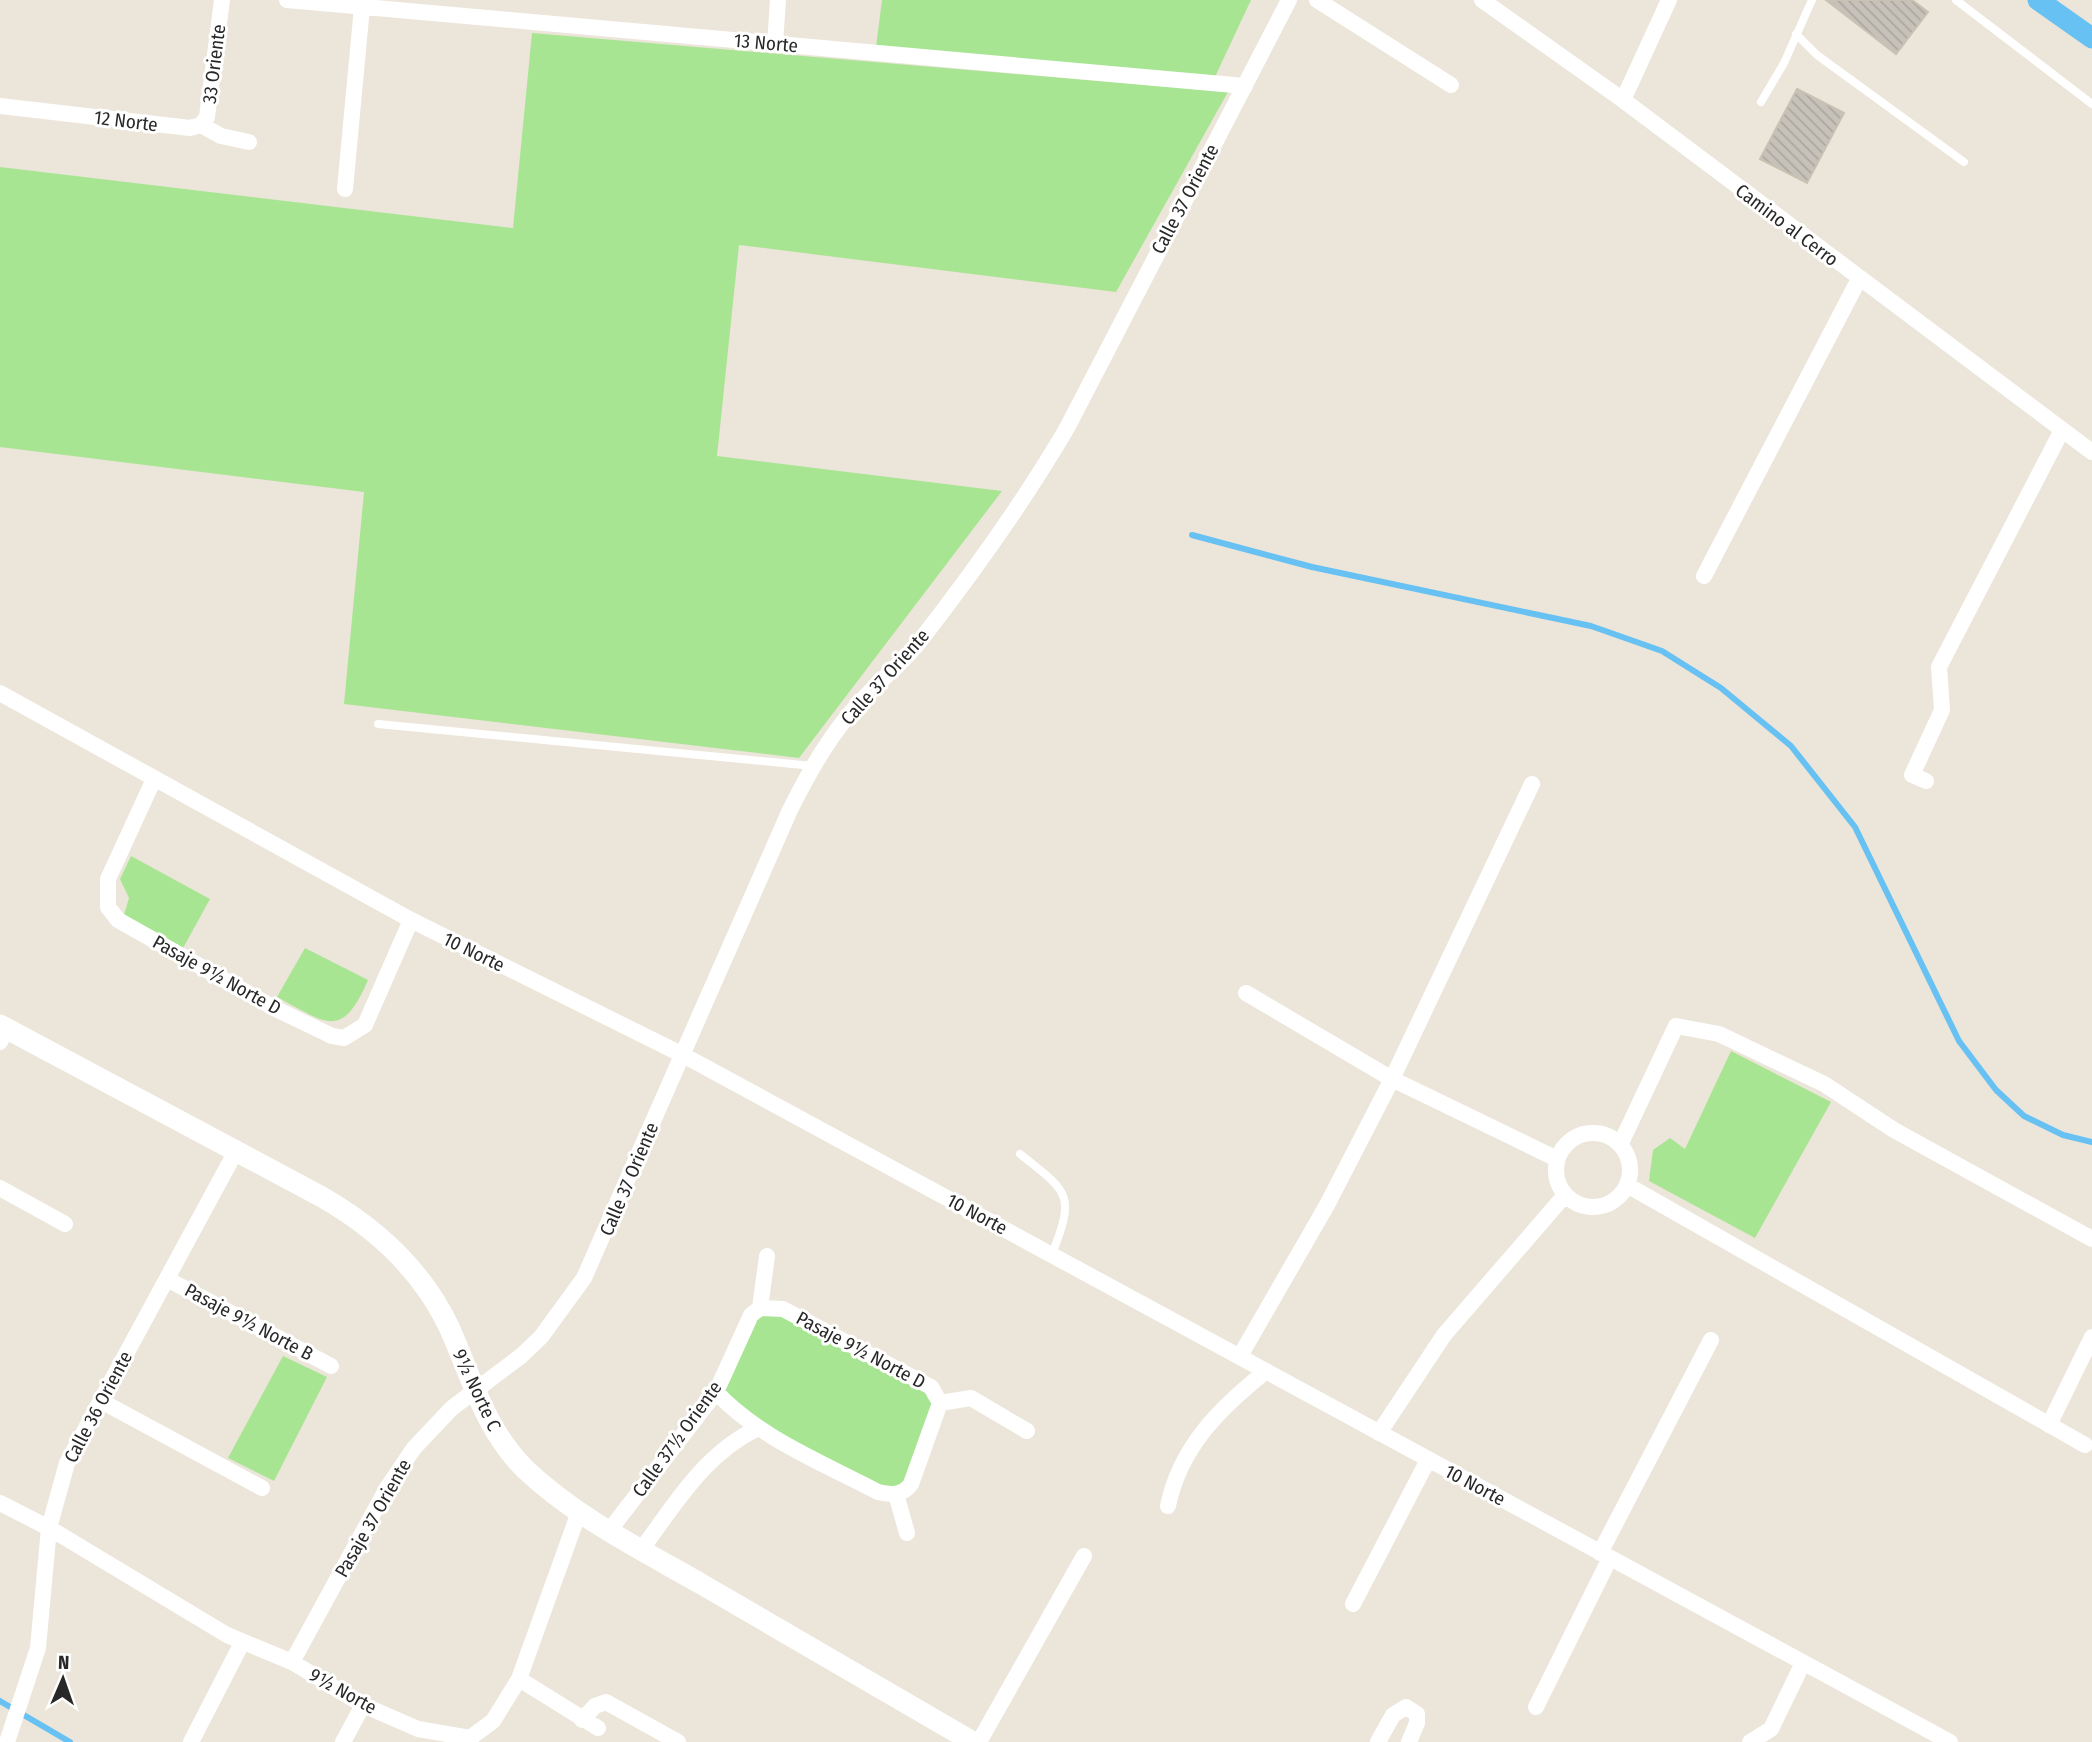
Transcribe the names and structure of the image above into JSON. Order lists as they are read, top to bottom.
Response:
{
  "streets": {
    "street": [
      "13 Norte",
      "33 Oriente",
      "12 Norte",
      "Calle 37 Oriente",
      "Camino al Cerro",
      "10 Norte",
      "Pasaje 9½ Norte D",
      "Pasaje 9½ Norte B",
      "9½ Norte C",
      "Calle 36 Oriente",
      "Calle 37½ Oriente",
      "Pasaje 37 Oriente",
      "9½ Norte"
    ]
  },
  "crossings": [
    ["13 Norte", "Calle 37 Oriente"],
    ["33 Oriente", "12 Norte"],
    ["Calle 37 Oriente", "10 Norte"],
    ["Calle 37 Oriente", "9½ Norte C"],
    ["Calle 37 Oriente", "Pasaje 37 Oriente"],
    ["10 Norte", "Pasaje 9½ Norte D"],
    ["Pasaje 9½ Norte D", "Calle 37½ Oriente"],
    ["Pasaje 9½ Norte B", "Calle 36 Oriente"],
    ["9½ Norte C", "Calle 36 Oriente"],
    ["9½ Norte C", "Calle 37½ Oriente"],
    ["9½ Norte C", "Pasaje 37 Oriente"],
    ["9½ Norte C", "9½ Norte"],
    ["Calle 36 Oriente", "9½ Norte"],
    ["Pasaje 37 Oriente", "9½ Norte"]
  ],
  "north": "top"
}
